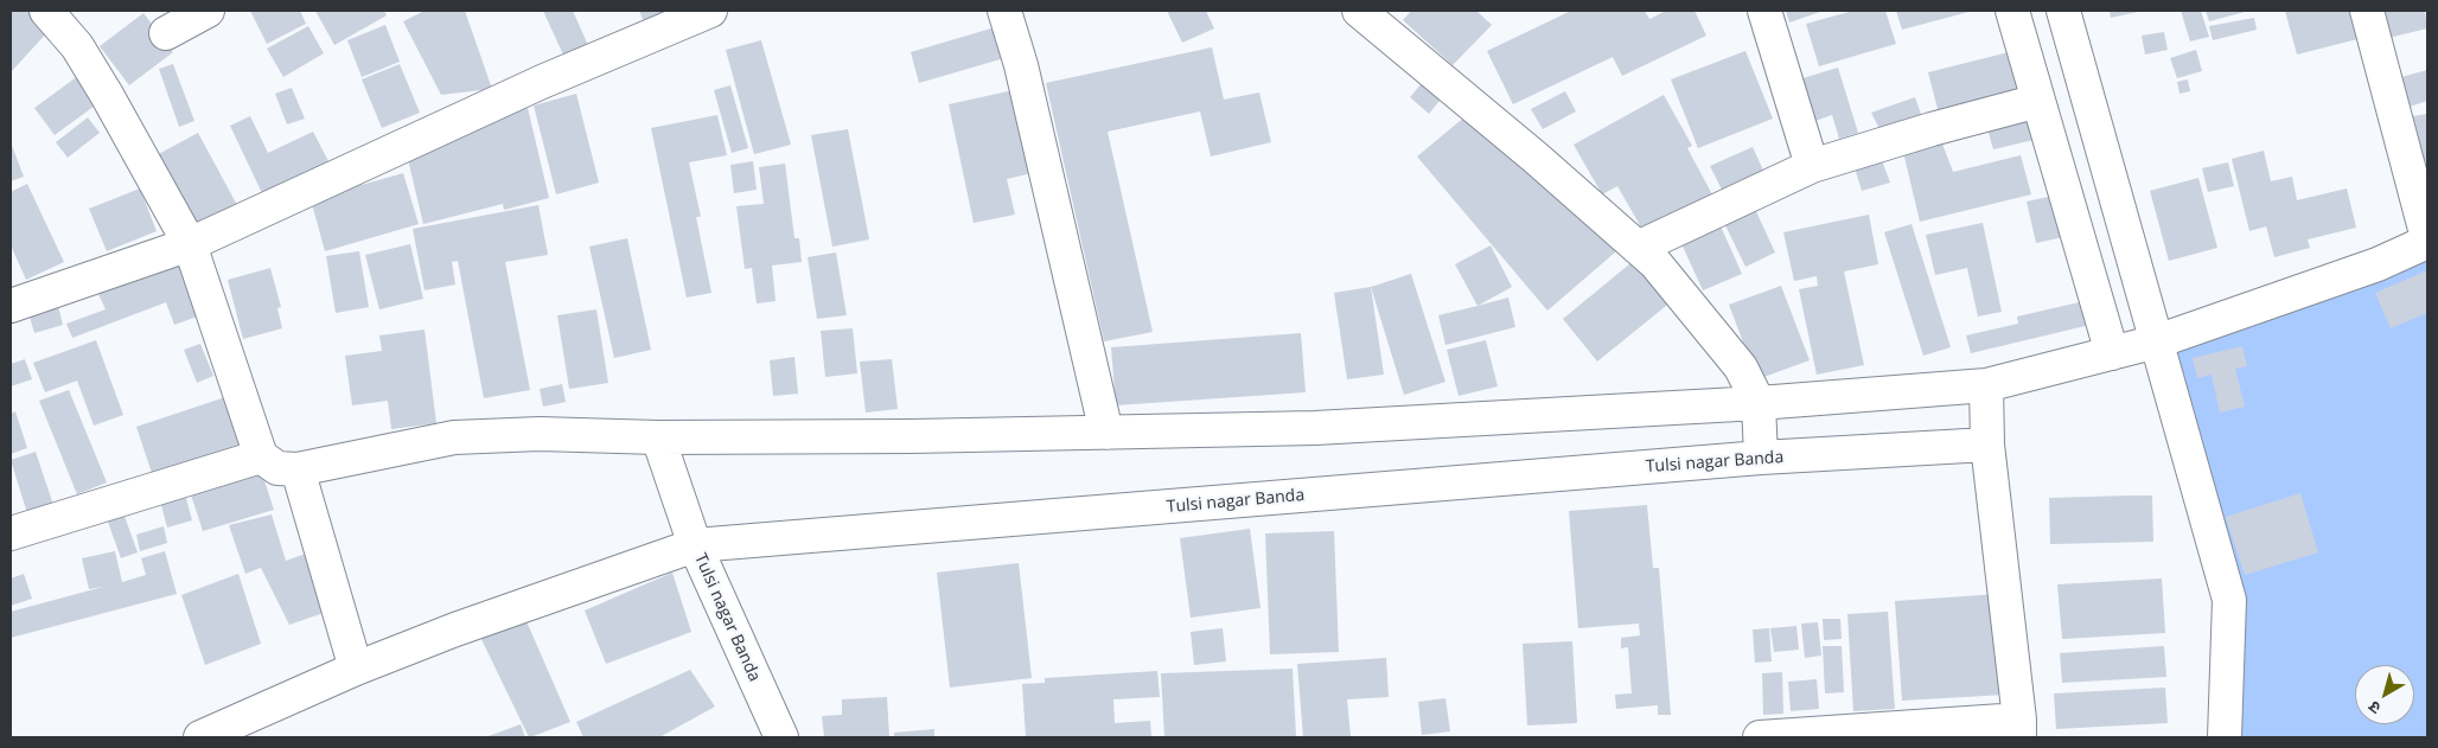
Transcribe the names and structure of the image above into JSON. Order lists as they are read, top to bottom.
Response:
{
  "streets": {
    "street": ["Tulsi nagar Banda"]
  },
  "north": "bottom left"
}
